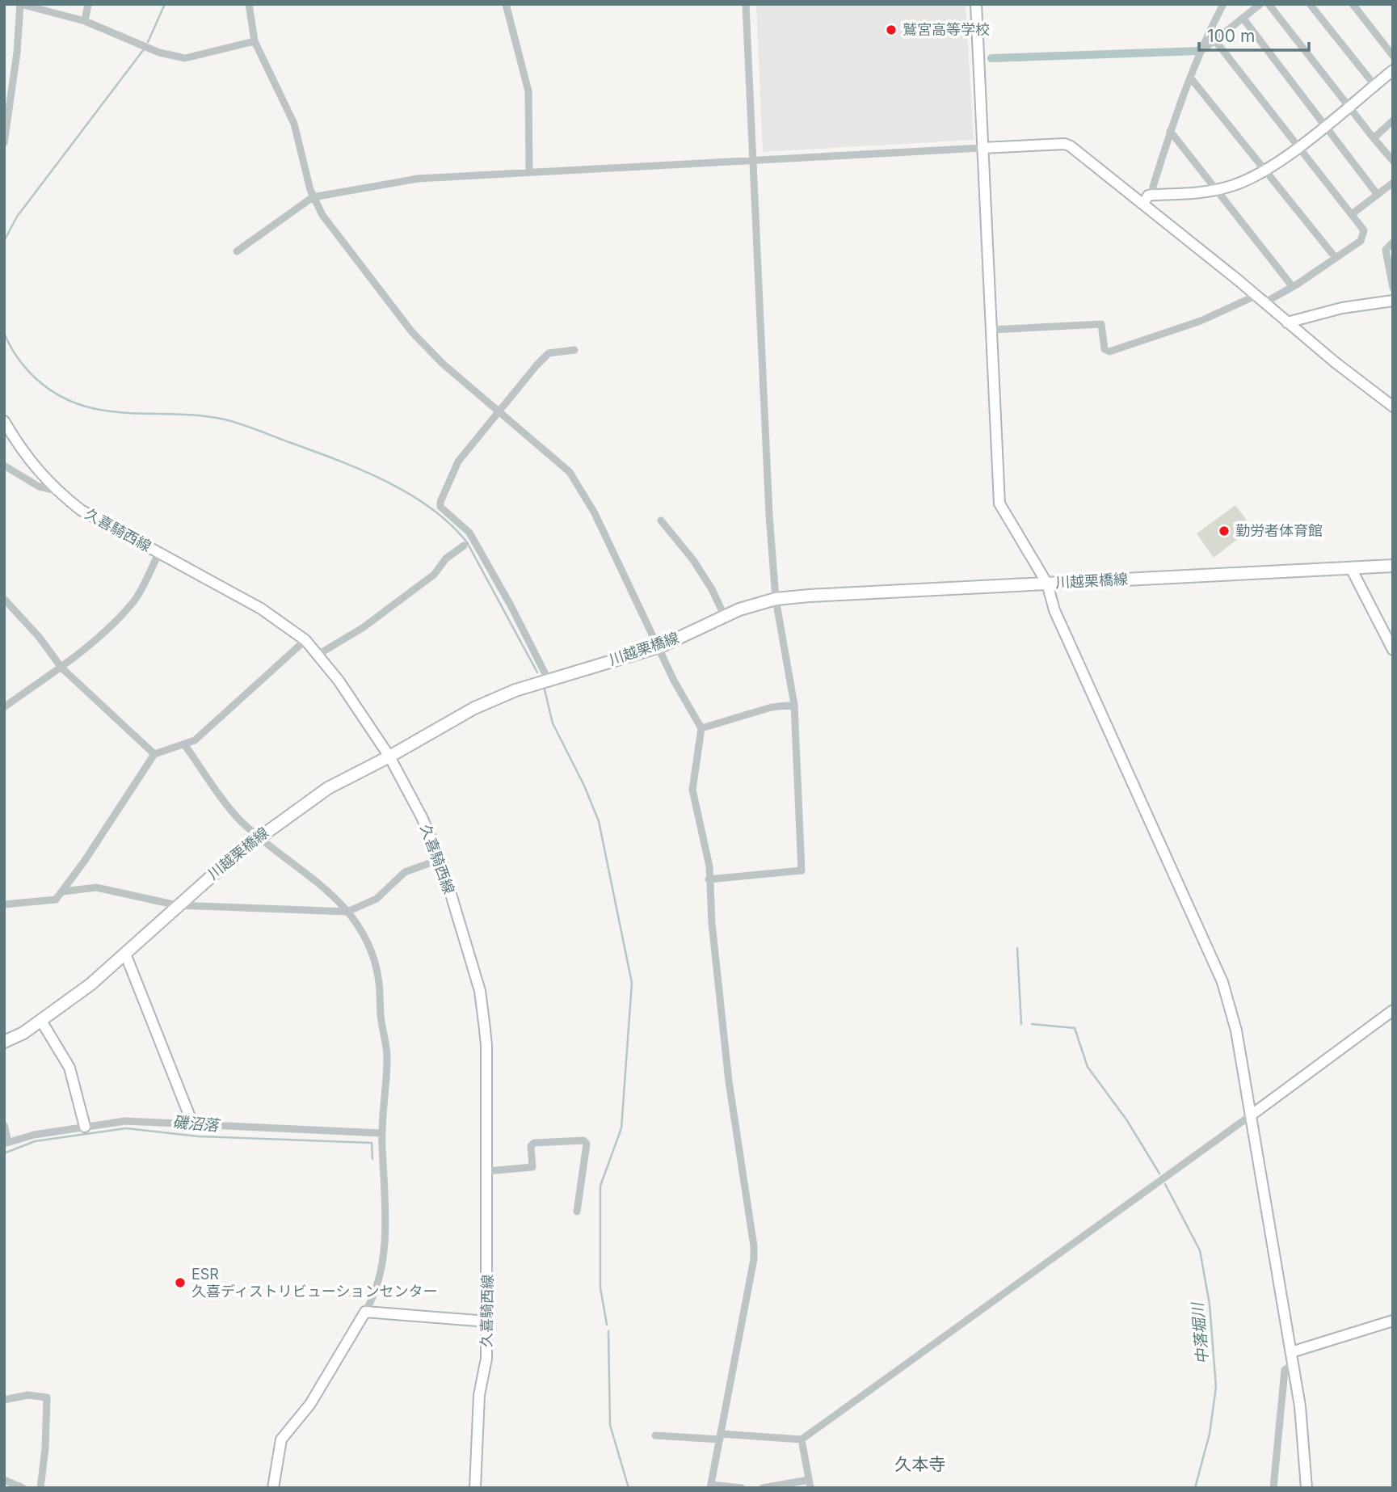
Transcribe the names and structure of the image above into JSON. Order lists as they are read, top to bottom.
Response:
{
  "streets": {
    "main road": ["川越栗橋線"],
    "street": ["久喜騎西線"]
  },
  "crossings": [
    ["久喜騎西線", "川越栗橋線"]
  ],
  "districts": ["久本寺"],
  "water": ["磯沼落", "中落堀川"],
  "places": ["鷲宮高等学校", "勤労者体育館", "ESR 久喜ディストリビューションセンター"],
  "scale_bar": "100 m"
}
